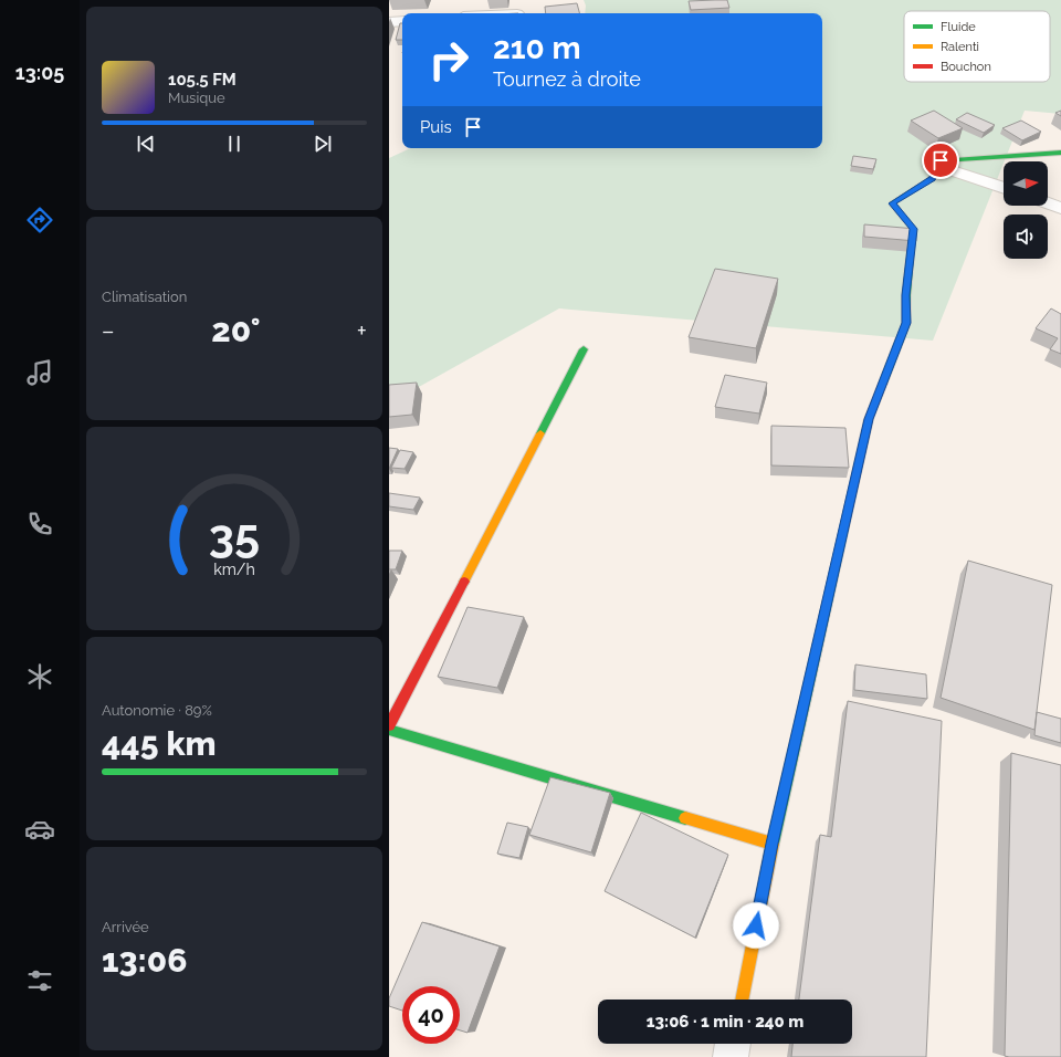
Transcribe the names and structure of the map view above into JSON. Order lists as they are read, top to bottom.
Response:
{
  "legend": ["Fluide", "Ralenti", "Bouchon"],
  "north": "right",
  "page": {
    "tabs": "13:05",
    "turn": ["210 m", "Tournez à droite"],
    "song": ["105.5 FM", "Musique"],
    "then": "Puis",
    "tile": [
      "Climatisation",
      ["Autonomie · 89%", "445 km"],
      ["Arrivée", "13:06"]
    ],
    "heat": ["−", "20°", "+"],
    "limit": "40",
    "trip": "13:06 · 1 min · 240 m",
    "gauge": ["35", "km/h"]
  }
}
